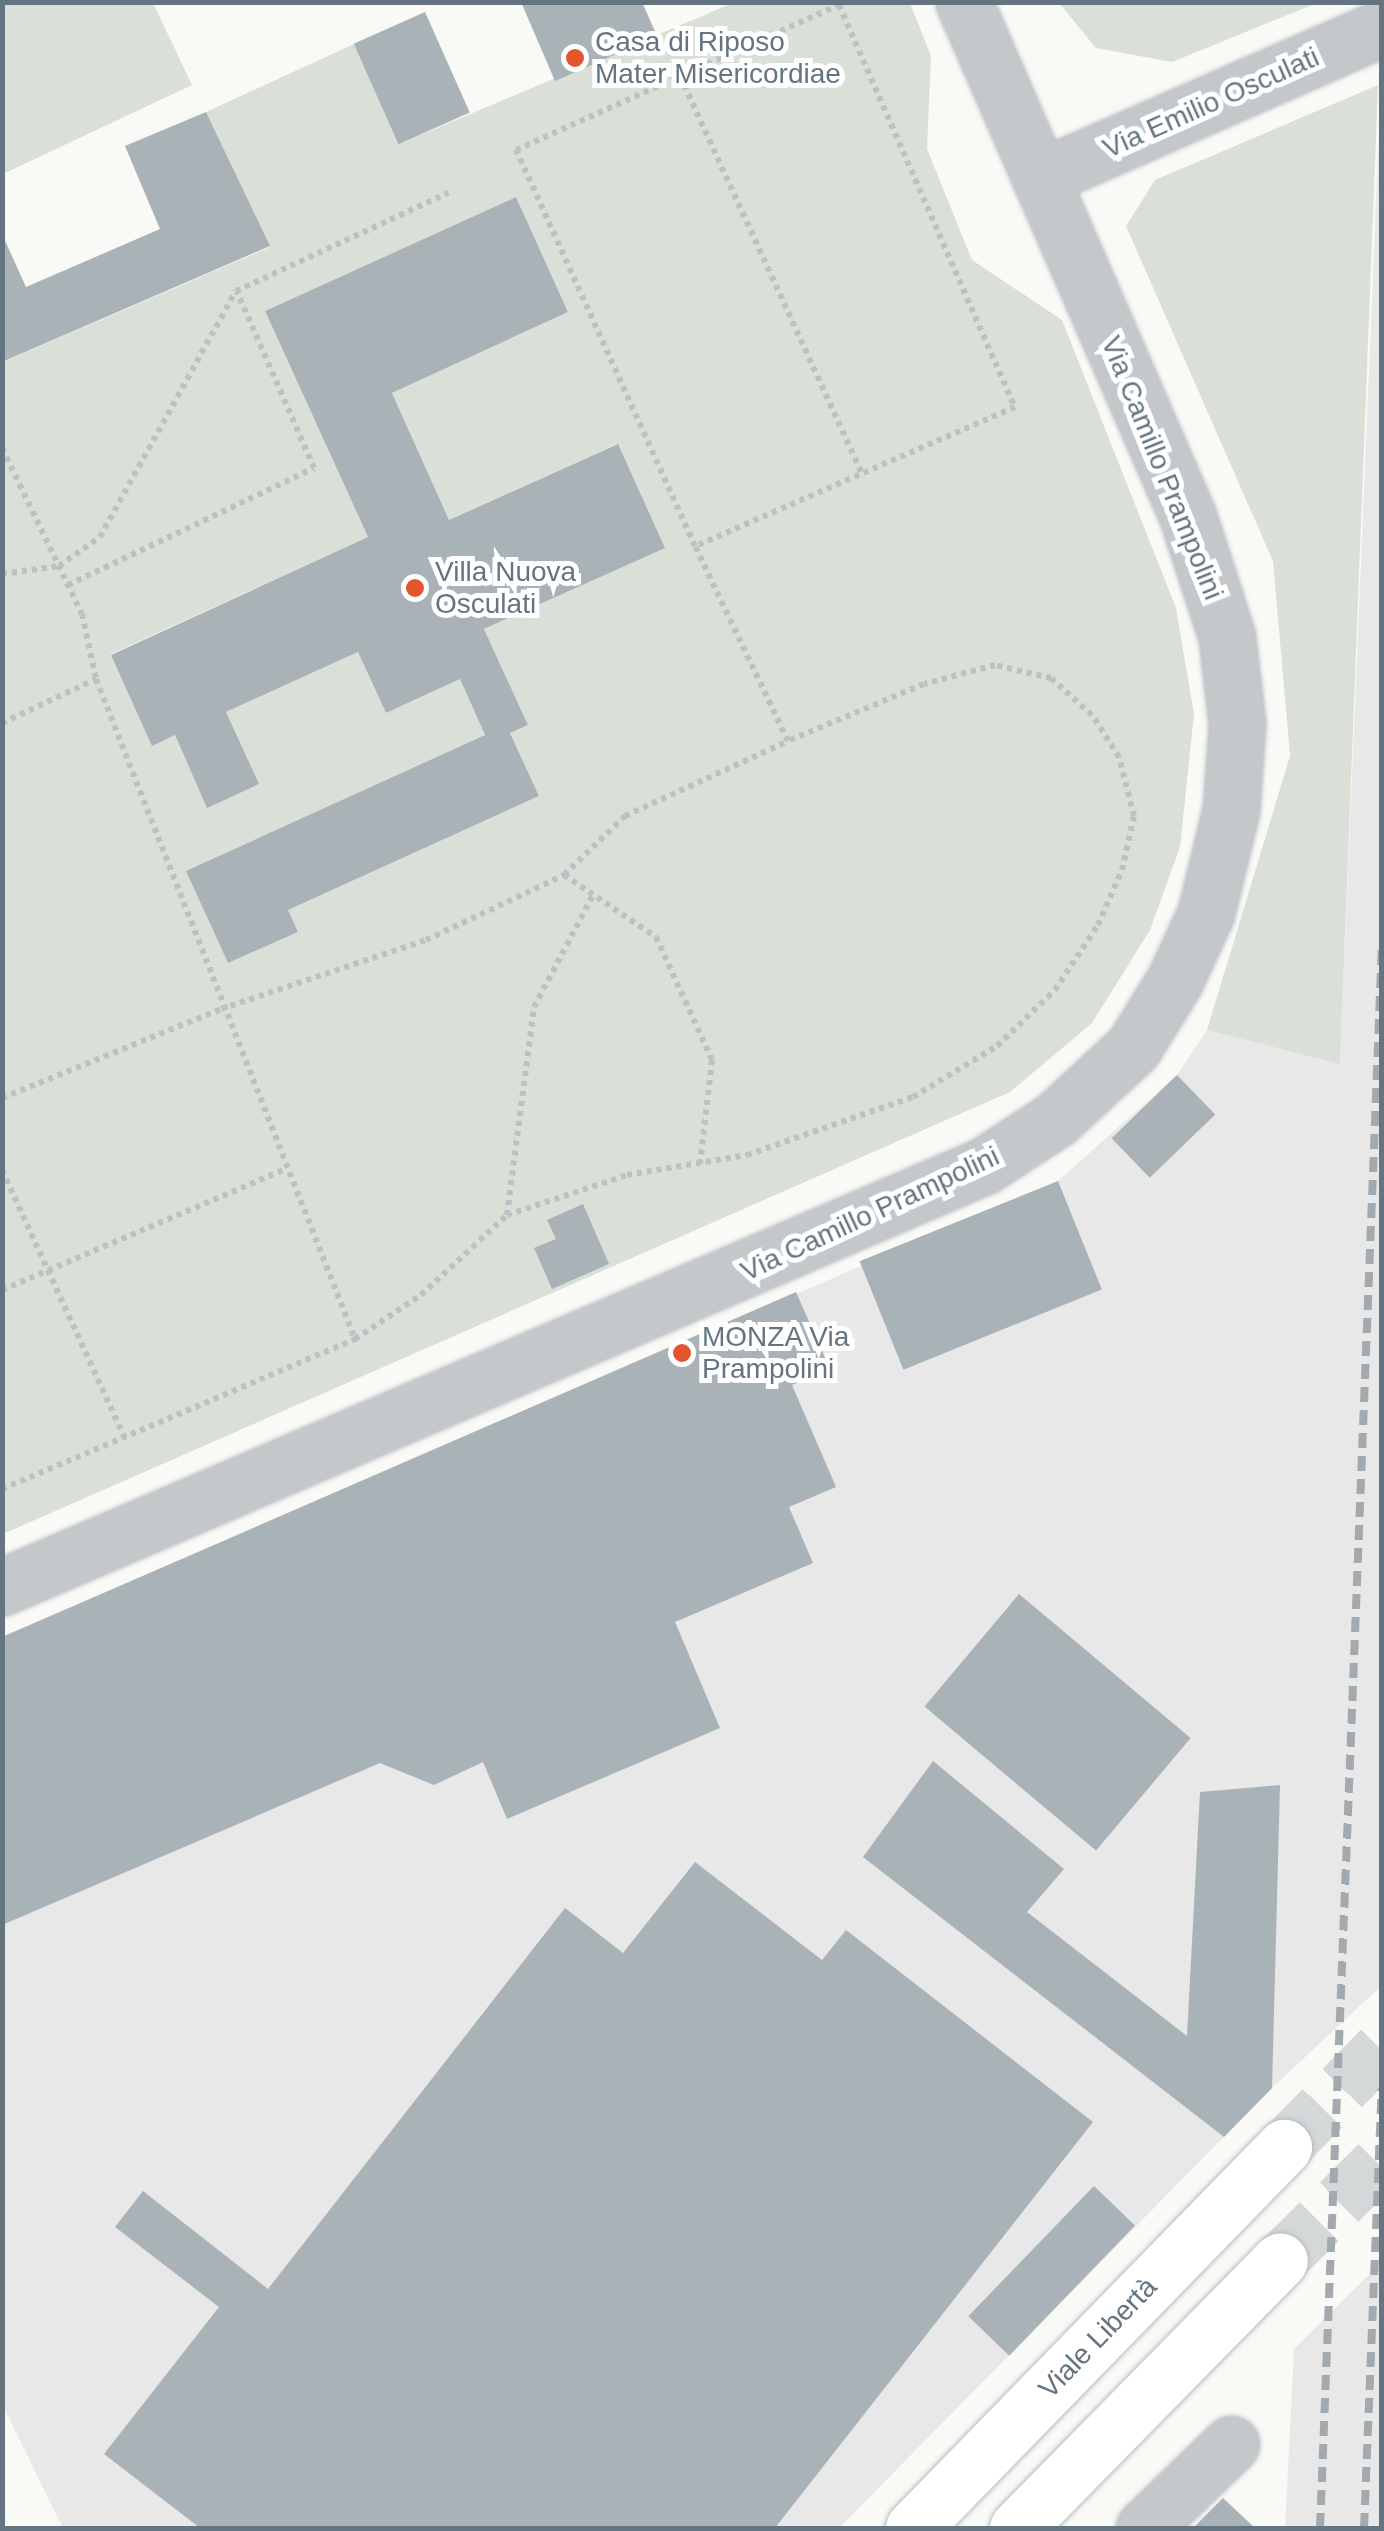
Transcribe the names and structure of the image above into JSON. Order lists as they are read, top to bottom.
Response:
{
  "streets": {
    "main road": ["Viale Libertà"],
    "street": ["Via Emilio Osculati", "Via Camillo Prampolini"]
  },
  "crossings": [
    ["Via Emilio Osculati", "Via Camillo Prampolini"]
  ],
  "places": ["Casa di Riposo Mater Misericordiae", "Villa Nuova Osculati", "MONZA Via Prampolini"]
}
